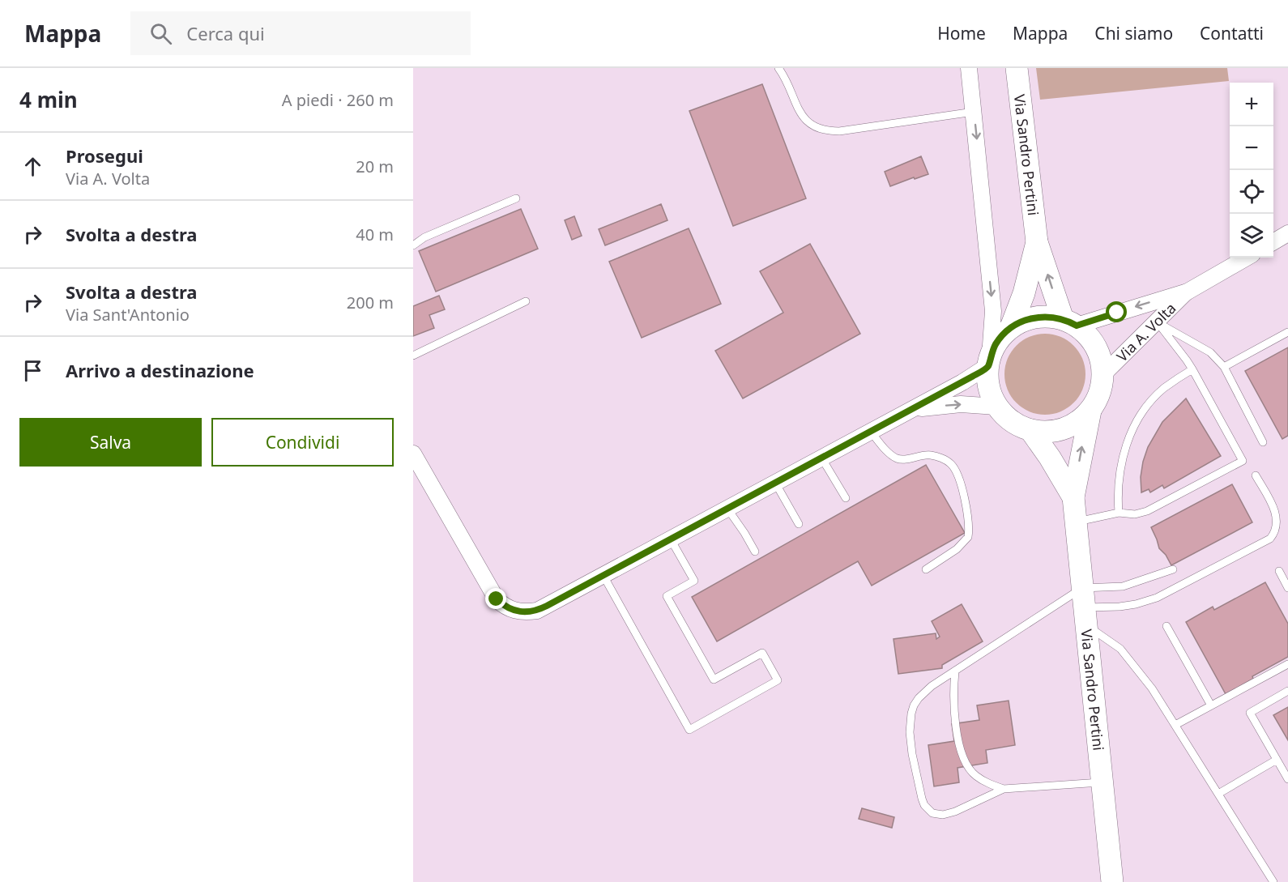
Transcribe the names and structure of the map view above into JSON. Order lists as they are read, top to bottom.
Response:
{
  "streets": {
    "main road": ["Via Sandro Pertini"],
    "street": ["Via A. Volta"]
  },
  "crossings": [
    ["Via Sandro Pertini", "Via A. Volta"]
  ],
  "one_way": ["Via A. Volta"],
  "page": {
    "header": "Mappa",
    "search": "Cerca qui",
    "nav": [
      "Home",
      "Mappa",
      "Chi siamo",
      "Contatti"
    ],
    "heading": ["4 min", "A piedi · 260 m"],
    "map_buttons": ["+", "−"],
    "list": [
      ["Prosegui", "Via A. Volta", "20 m"],
      ["Svolta a destra", "40 m"],
      ["Svolta a destra", "Via Sant'Antonio", "200 m"],
      "Arrivo a destinazione"
    ],
    "buttons": ["Salva", "Condividi"]
  }
}
